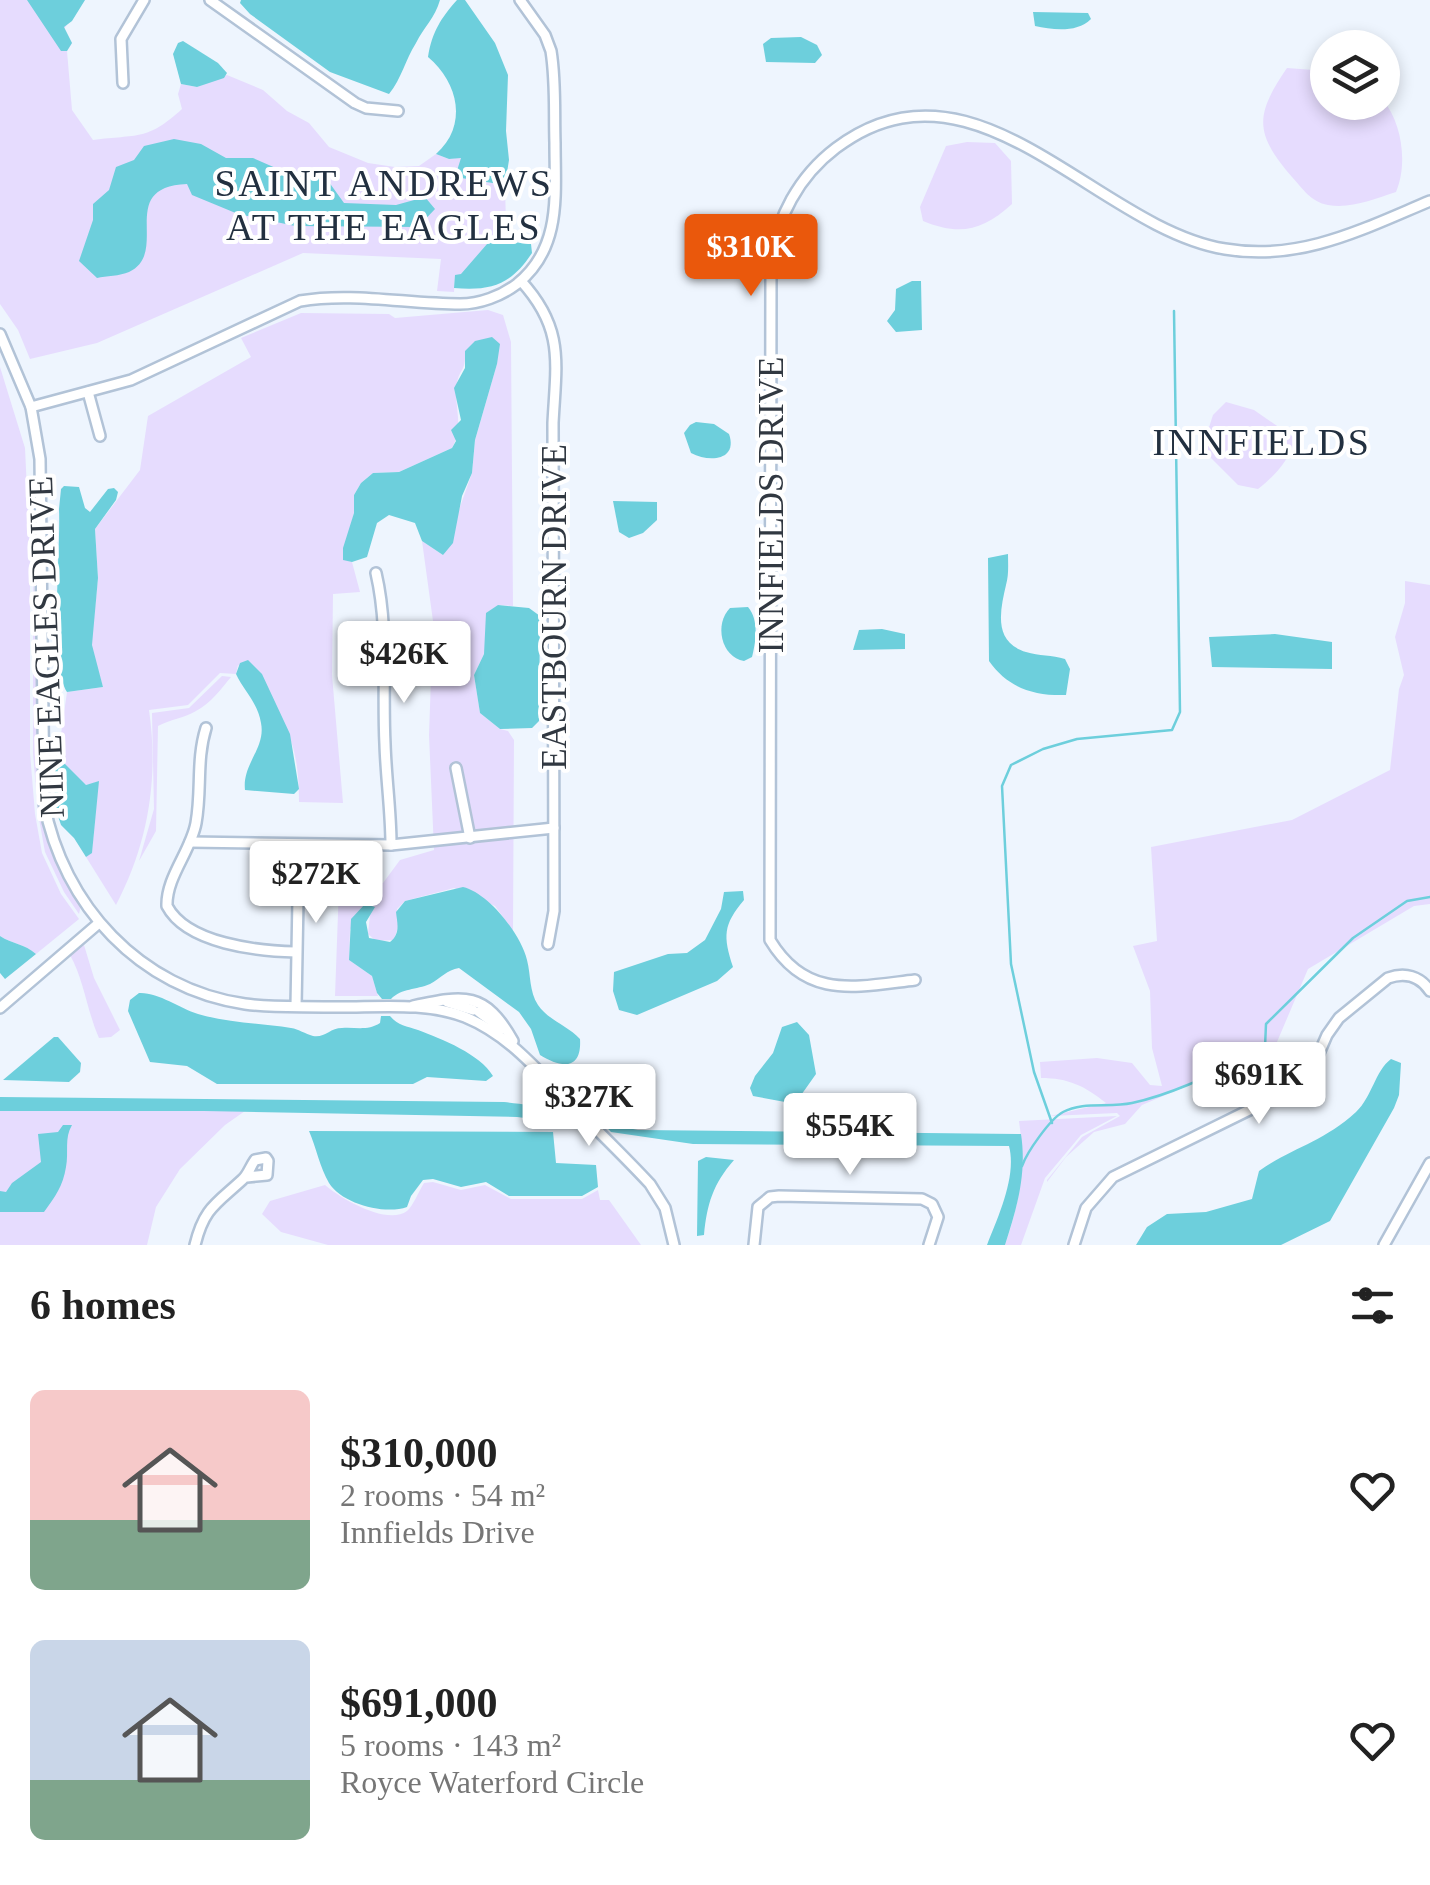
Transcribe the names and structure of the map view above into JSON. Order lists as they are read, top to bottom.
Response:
{
  "streets": {
    "street": ["INNFIELDS DRIVE", "EASTBOURN DRIVE", "NINE EAGLES DRIVE"]
  },
  "districts": ["SAINT ANDREWS AT THE EAGLES", "INNFIELDS"],
  "page": {
    "price": [
      "$310K",
      "$426K",
      "$272K",
      "$691K",
      "$327K",
      "$554K"
    ],
    "heading": "6 homes",
    "list": [
      {
        "name": "$310,000",
        "note": "2 rooms · 54 m² · Innfields Drive"
      },
      {
        "name": "$691,000",
        "note": "5 rooms · 143 m² · Royce Waterford Circle"
      }
    ]
  }
}
